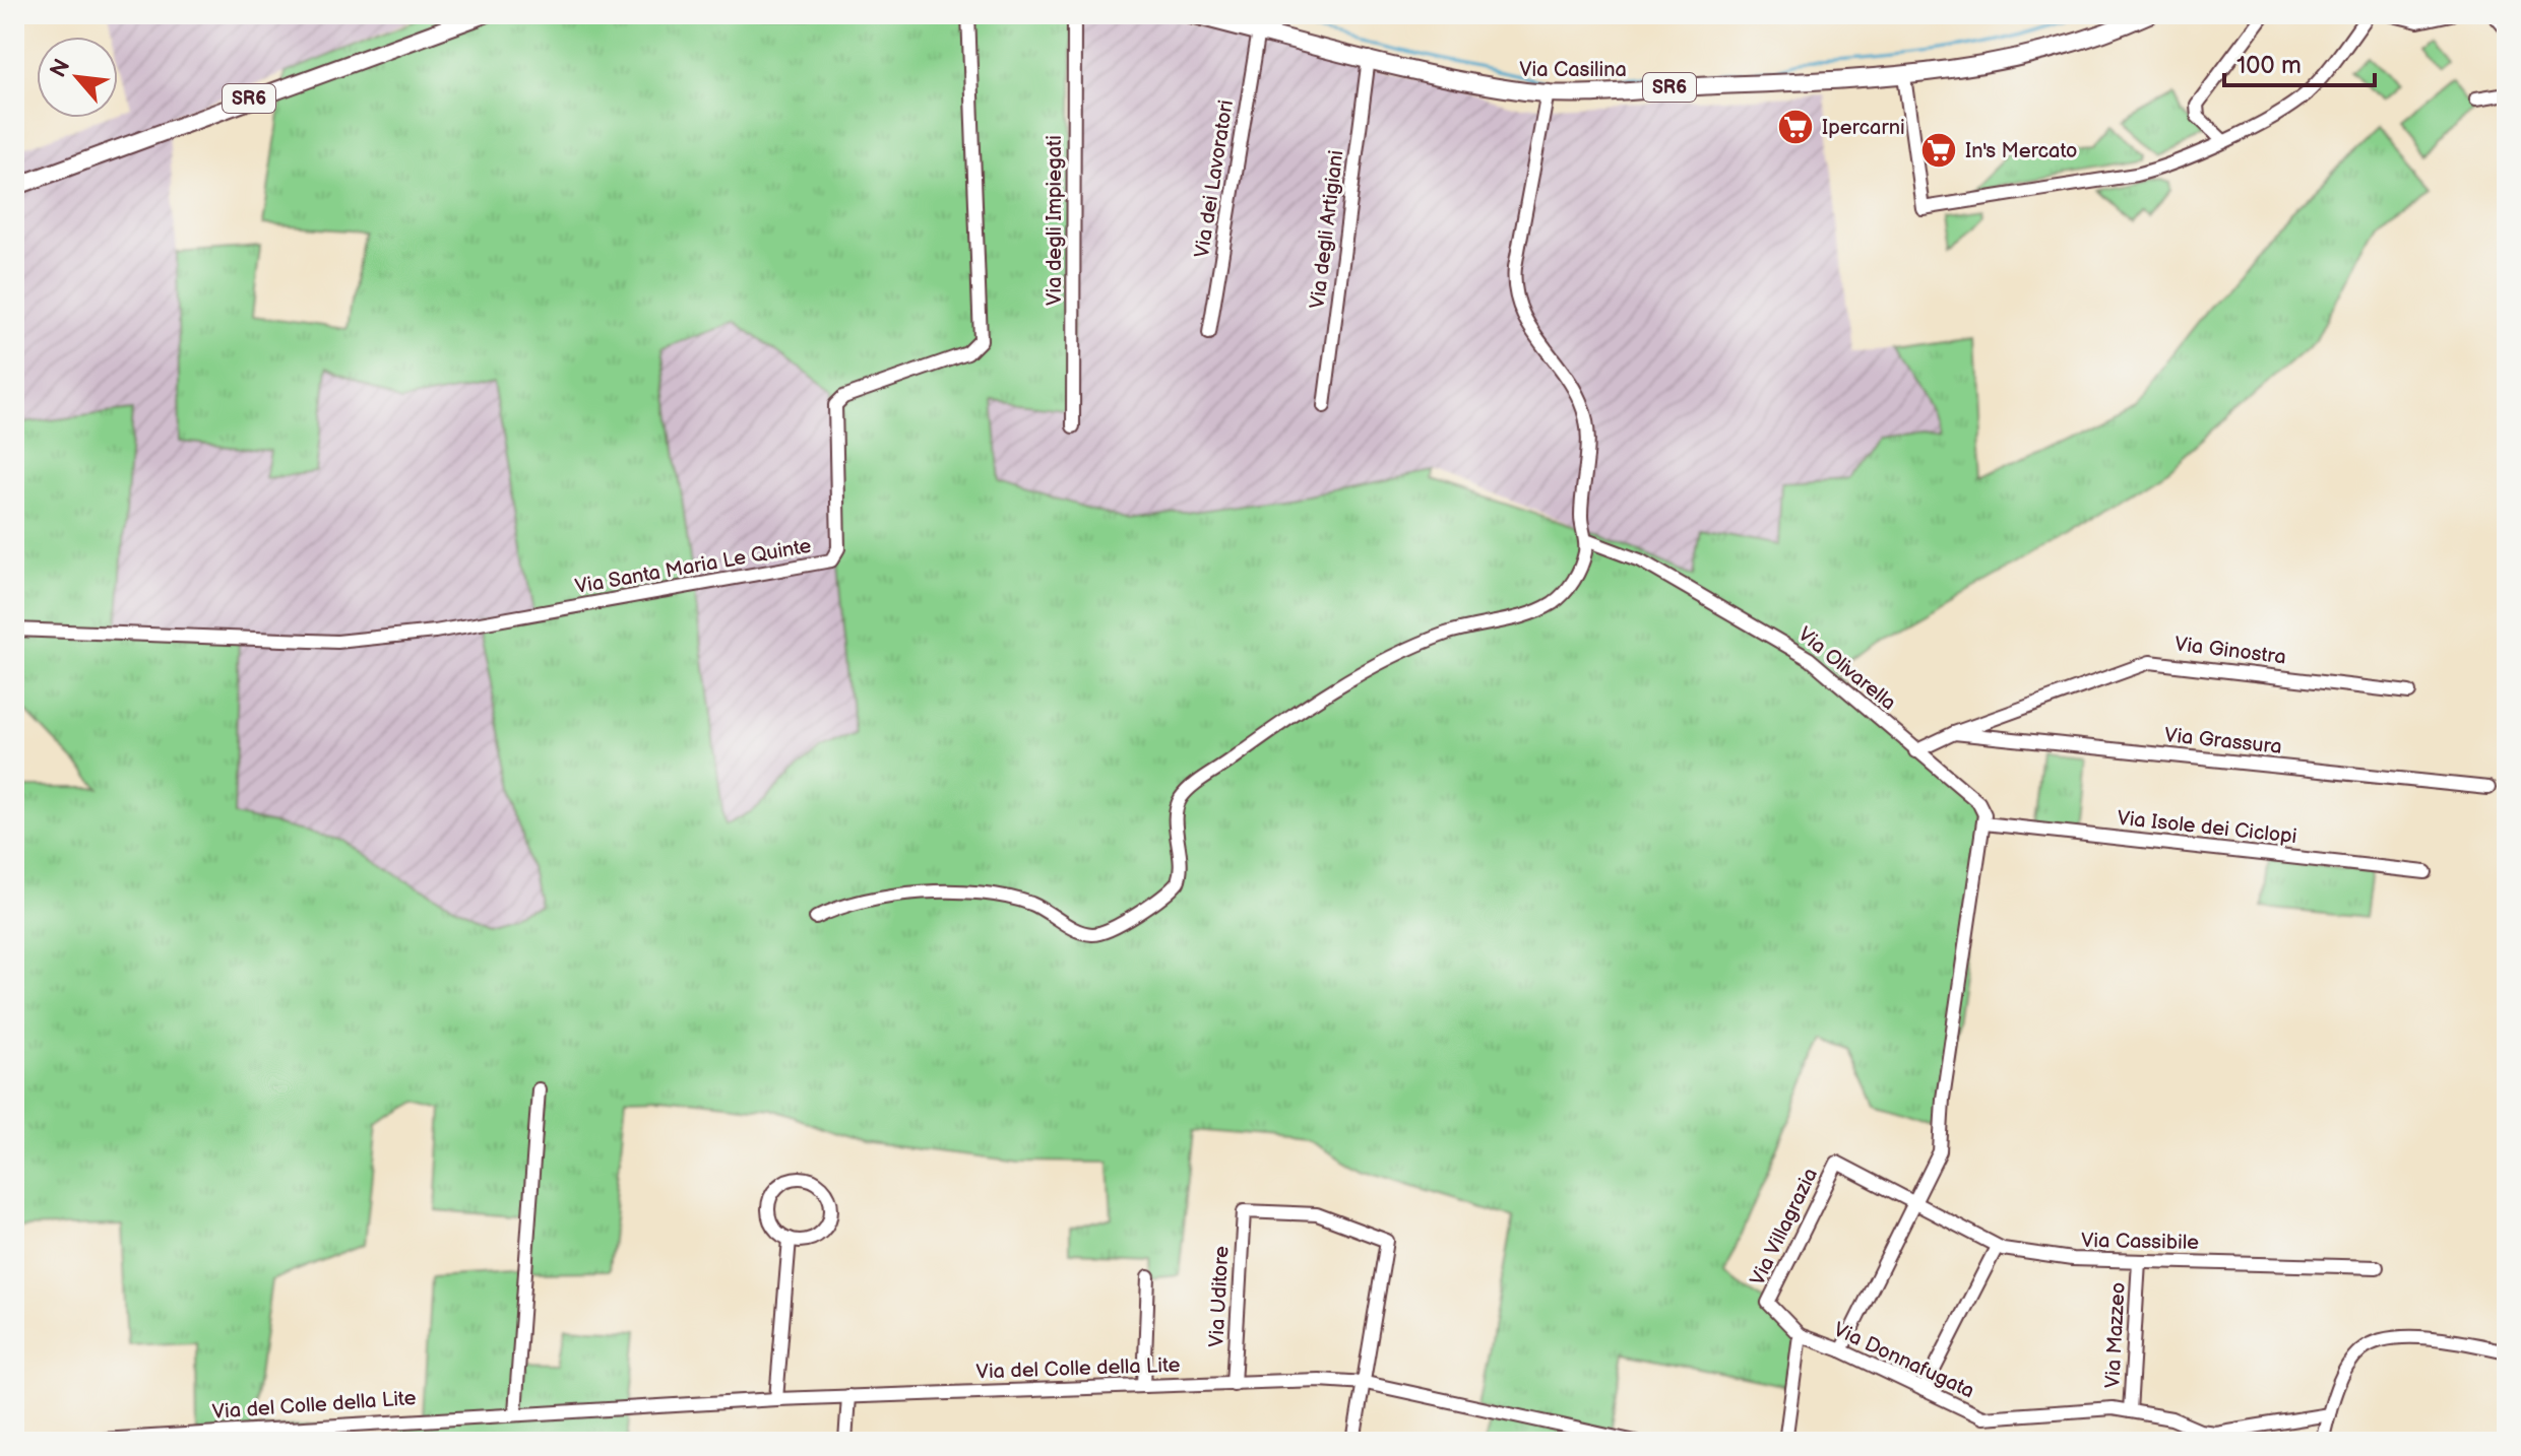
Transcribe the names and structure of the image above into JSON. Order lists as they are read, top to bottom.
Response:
{
  "streets": {
    "main road": ["Via Casilina", "SR6"],
    "street": [
      "Via dei Lavoratori",
      "Via degli Impiegati",
      "Via degli Artigiani",
      "Via Santa Maria Le Quinte",
      "Via Ginostra",
      "Via Olivarella",
      "Via Grassura",
      "Via Isole dei Ciclopi",
      "Via Villagrazia",
      "Via Cassibile",
      "Via Uditore",
      "Via Mazzeo",
      "Via Donnafugata",
      "Via del Colle della Lite"
    ]
  },
  "crossings": [
    ["Via Casilina", "Via dei Lavoratori"],
    ["Via Casilina", "Via degli Artigiani"],
    ["Via Ginostra", "Via Olivarella"],
    ["Via Ginostra", "Via Grassura"],
    ["Via Olivarella", "Via Isole dei Ciclopi"],
    ["Via Villagrazia", "Via Cassibile"],
    ["Via Villagrazia", "Via Donnafugata"],
    ["Via Cassibile", "Via Mazzeo"],
    ["Via Uditore", "Via del Colle della Lite"],
    ["Via Mazzeo", "Via Donnafugata"]
  ],
  "places": {
    "supermarket": ["Ipercarni", "In's Mercato"]
  },
  "scale_bar": "100 m",
  "north": "top left"
}
